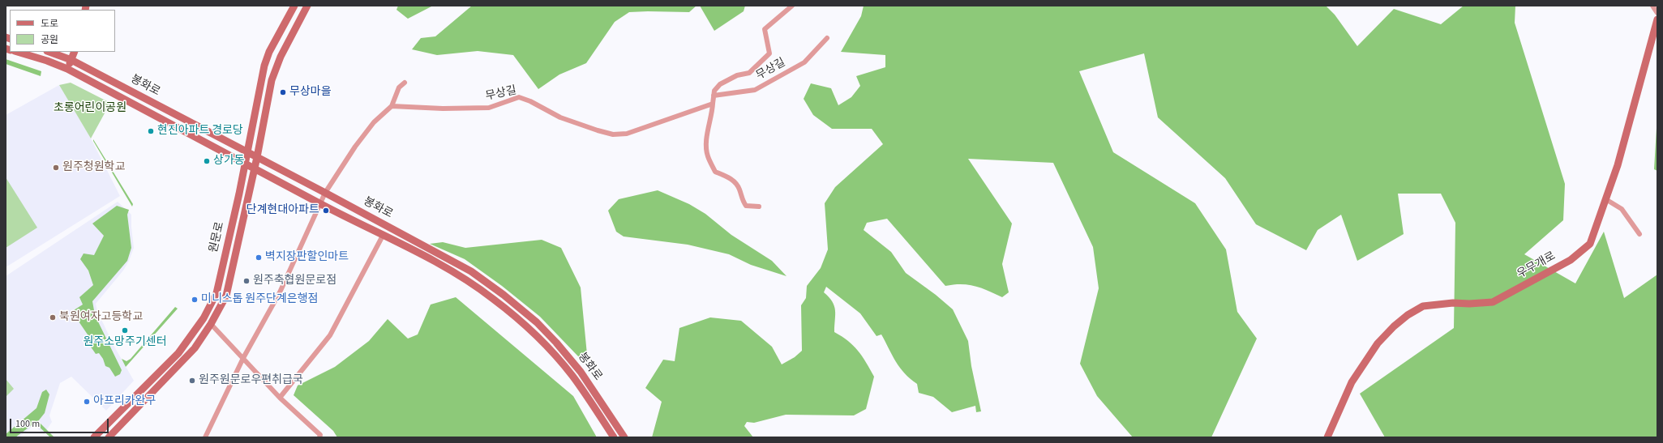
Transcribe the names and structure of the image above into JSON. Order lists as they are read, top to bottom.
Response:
{
  "streets": {
    "street": [
      "무상길",
      "봉화로",
      "원문로",
      "우무개로"
    ]
  },
  "crossings": [
    ["봉화로", "원문로"]
  ],
  "parks": ["초롱어린이공원"],
  "places": [
    "무상마을",
    "현진아파트 경로당",
    "상가동",
    "원주청원학교",
    "단계현대아파트",
    "벽지장판할인마트",
    "원주축협원문로점",
    "미니스톱 원주단계은행점",
    "북원여자고등학교",
    "원주소망주기센터",
    "원주원문로우편취급국",
    "아프리카완구"
  ],
  "legend": ["도로", "공원"],
  "scale_bar": "100 m"
}
